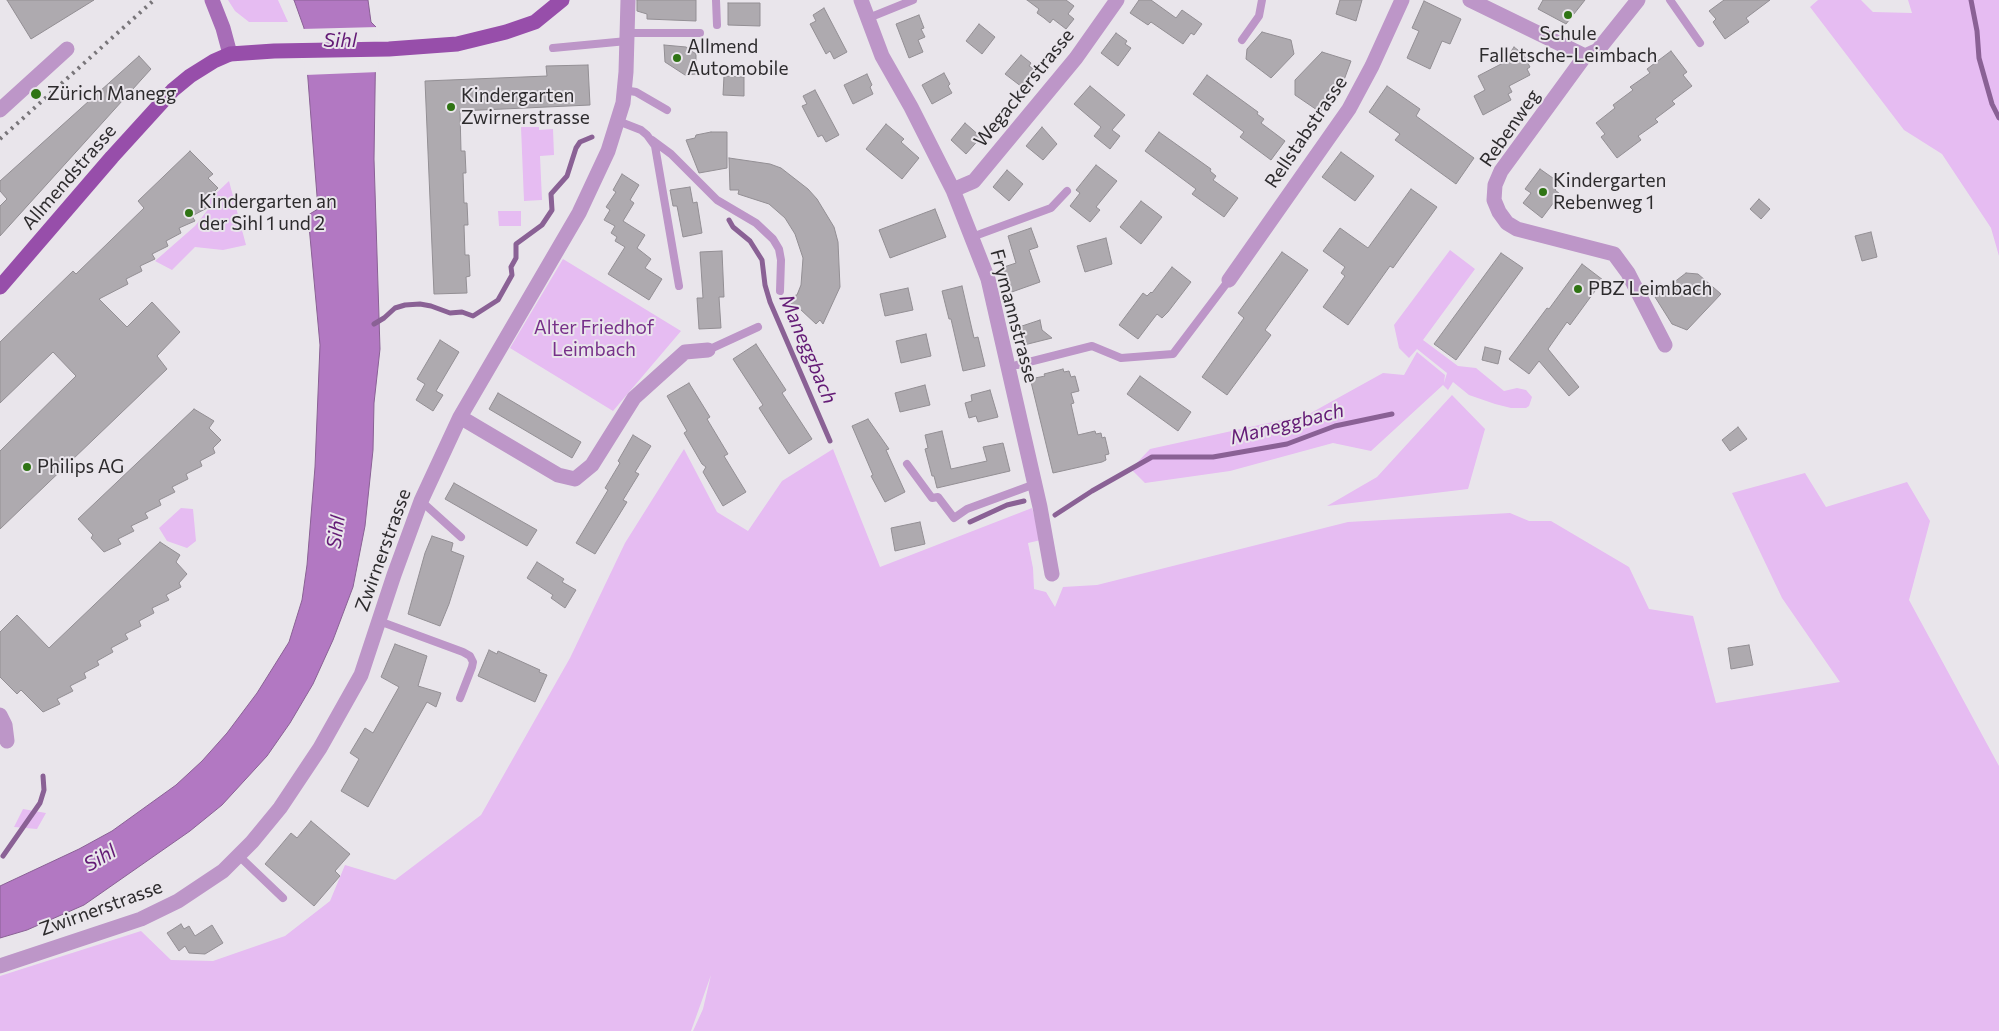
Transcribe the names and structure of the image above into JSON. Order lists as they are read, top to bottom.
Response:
{
  "streets": {
    "main road": ["Allmendstrasse"],
    "street": [
      "Wegackerstrasse",
      "Rebenweg",
      "Rellstabstrasse",
      "Frymannstrasse",
      "Zwirnerstrasse"
    ]
  },
  "crossings": [
    ["Wegackerstrasse", "Frymannstrasse"]
  ],
  "water": ["Sihl", "Maneggbach"],
  "parks": ["Alter Friedhof Leimbach"],
  "places": [
    "Schule Falletsche-Leimbach",
    "Allmend Automobile",
    "Zürich Manegg",
    "Kindergarten Zwirnerstrasse",
    "Kindergarten Rebenweg 1",
    "Kindergarten an der Sihl 1 und 2",
    "PBZ Leimbach",
    "Philips AG"
  ]
}
